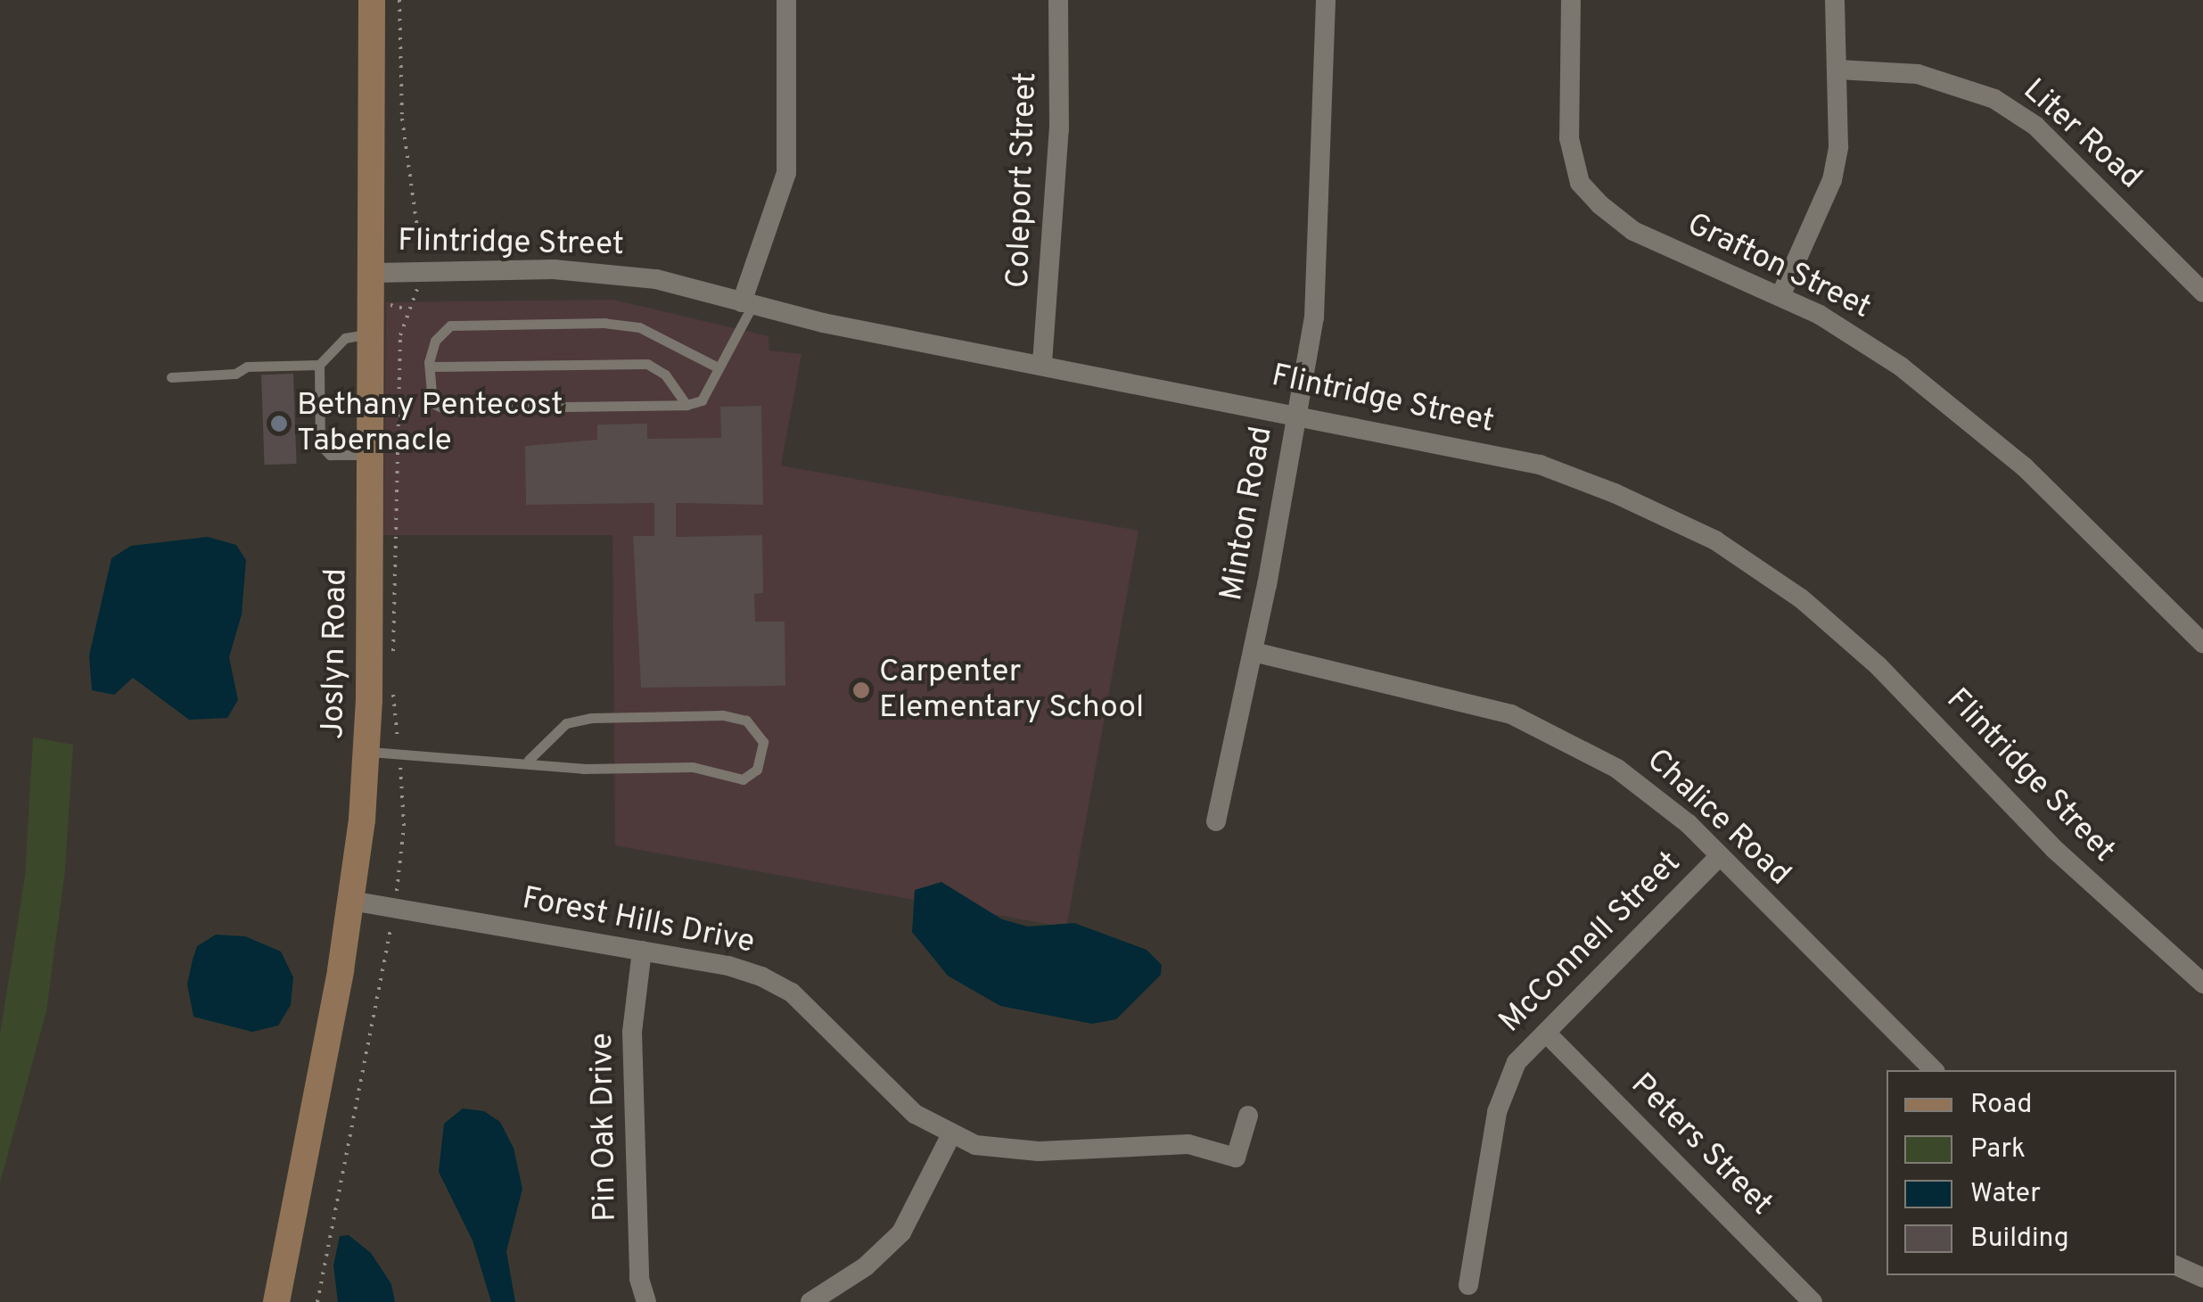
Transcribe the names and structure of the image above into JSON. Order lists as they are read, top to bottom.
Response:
{
  "streets": {
    "street": [
      "Liter Road",
      "Coleport Street",
      "Flintridge Street",
      "Grafton Street",
      "Minton Road",
      "Joslyn Road",
      "Chalice Road",
      "Forest Hills Drive",
      "McConnell Street",
      "Pin Oak Drive",
      "Peters Street"
    ]
  },
  "crossings": [
    ["Coleport Street", "Flintridge Street"],
    ["Flintridge Street", "Minton Road"],
    ["Flintridge Street", "Joslyn Road"],
    ["Minton Road", "Chalice Road"],
    ["Joslyn Road", "Forest Hills Drive"],
    ["Chalice Road", "McConnell Street"],
    ["Forest Hills Drive", "Pin Oak Drive"],
    ["McConnell Street", "Peters Street"]
  ],
  "places": ["Bethany Pentecost Tabernacle", "Carpenter Elementary School"],
  "legend": [
    "Road",
    "Park",
    "Water",
    "Building"
  ]
}
